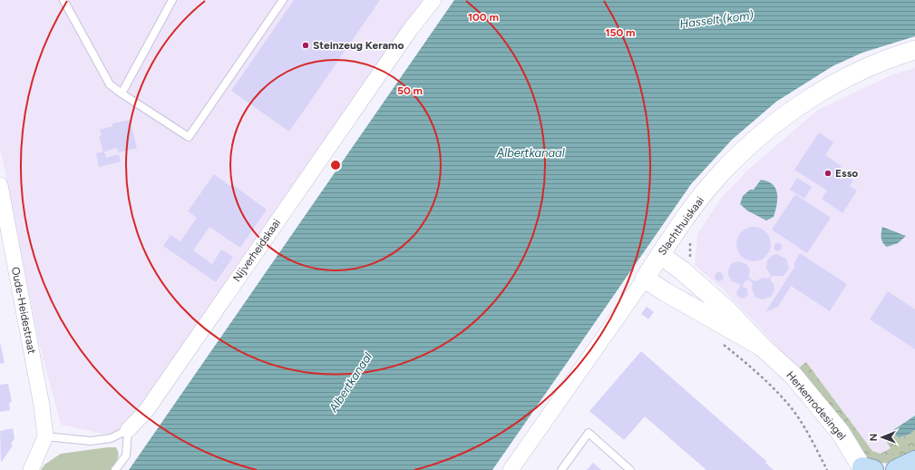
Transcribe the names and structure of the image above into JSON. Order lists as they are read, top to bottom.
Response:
{
  "streets": {
    "street": [
      "Slachthuiskaai",
      "Nijverheidskaai",
      "Oude-Heidestraat",
      "Herkenrodesingel"
    ]
  },
  "crossings": [
    ["Slachthuiskaai", "Herkenrodesingel"],
    ["Nijverheidskaai", "Oude-Heidestraat"]
  ],
  "water": ["Hasselt (kom)", "Albertkanaal"],
  "places": ["Steinzeug Keramo", "Esso"],
  "north": "left",
  "rings": ["100 m", "150 m", "50 m"]
}
